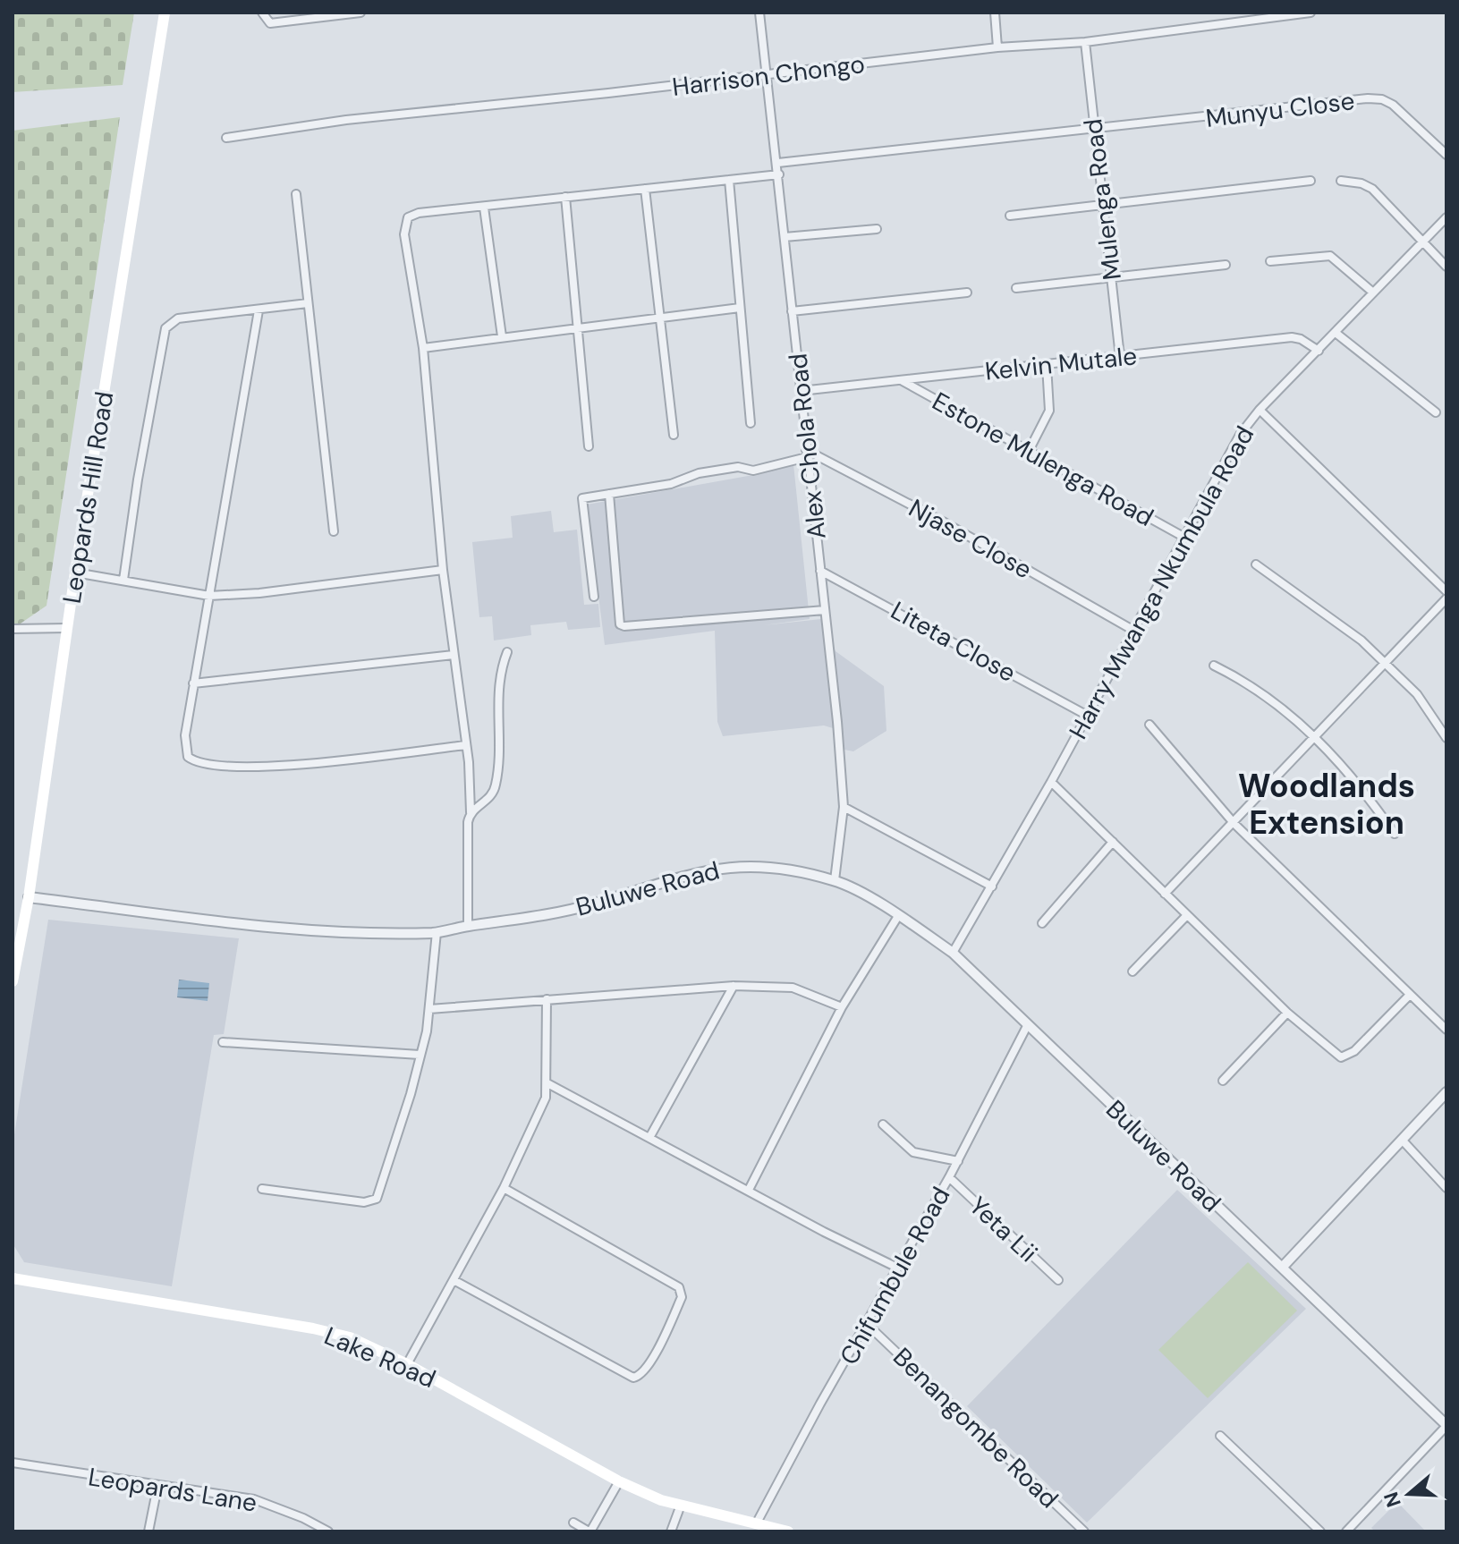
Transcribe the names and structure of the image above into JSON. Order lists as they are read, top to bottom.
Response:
{
  "streets": {
    "main road": ["Leopards Hill Road", "Lake Road"],
    "street": [
      "Harrison Chongo",
      "Munyu Close",
      "Mulenga Road",
      "Kelvin Mutale",
      "Alex Chola Road",
      "Estone Mulenga Road",
      "Njase Close",
      "Harry Mwanga Nkumbula Road",
      "Liteta Close",
      "Buluwe Road",
      "Yeta Lii",
      "Chifumbule Road",
      "Benangombe Road",
      "Leopards Lane"
    ]
  },
  "crossings": [
    ["Harrison Chongo", "Mulenga Road"],
    ["Harrison Chongo", "Alex Chola Road"],
    ["Munyu Close", "Mulenga Road"],
    ["Munyu Close", "Alex Chola Road"],
    ["Mulenga Road", "Kelvin Mutale"],
    ["Kelvin Mutale", "Alex Chola Road"],
    ["Kelvin Mutale", "Estone Mulenga Road"],
    ["Kelvin Mutale", "Harry Mwanga Nkumbula Road"],
    ["Alex Chola Road", "Njase Close"],
    ["Alex Chola Road", "Liteta Close"],
    ["Alex Chola Road", "Buluwe Road"],
    ["Estone Mulenga Road", "Harry Mwanga Nkumbula Road"],
    ["Leopards Hill Road", "Buluwe Road"],
    ["Njase Close", "Harry Mwanga Nkumbula Road"],
    ["Harry Mwanga Nkumbula Road", "Liteta Close"],
    ["Harry Mwanga Nkumbula Road", "Buluwe Road"],
    ["Buluwe Road", "Chifumbule Road"],
    ["Yeta Lii", "Chifumbule Road"],
    ["Chifumbule Road", "Lake Road"],
    ["Chifumbule Road", "Benangombe Road"]
  ],
  "districts": ["Woodlands Extension"],
  "north": "left"
}
